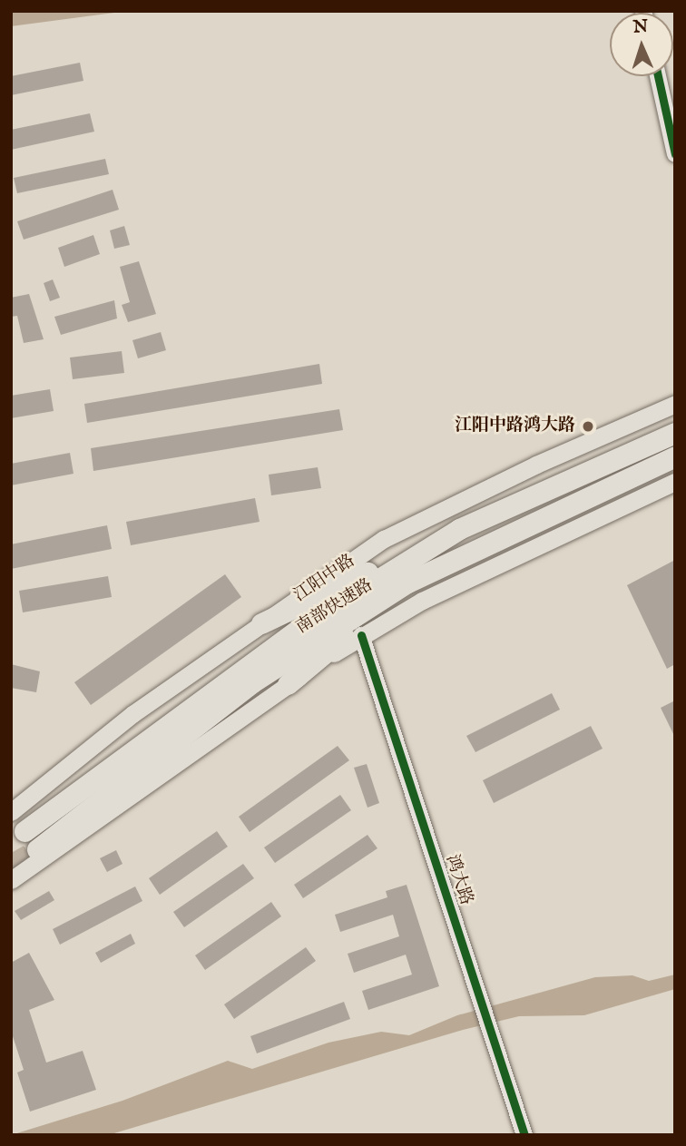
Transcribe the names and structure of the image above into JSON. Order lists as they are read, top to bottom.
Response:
{
  "streets": {
    "highway": ["南部快速路"],
    "main road": ["江阳中路"],
    "street": ["鸿大路"]
  },
  "places": ["江阳中路鸿大路"],
  "north": "top"
}
